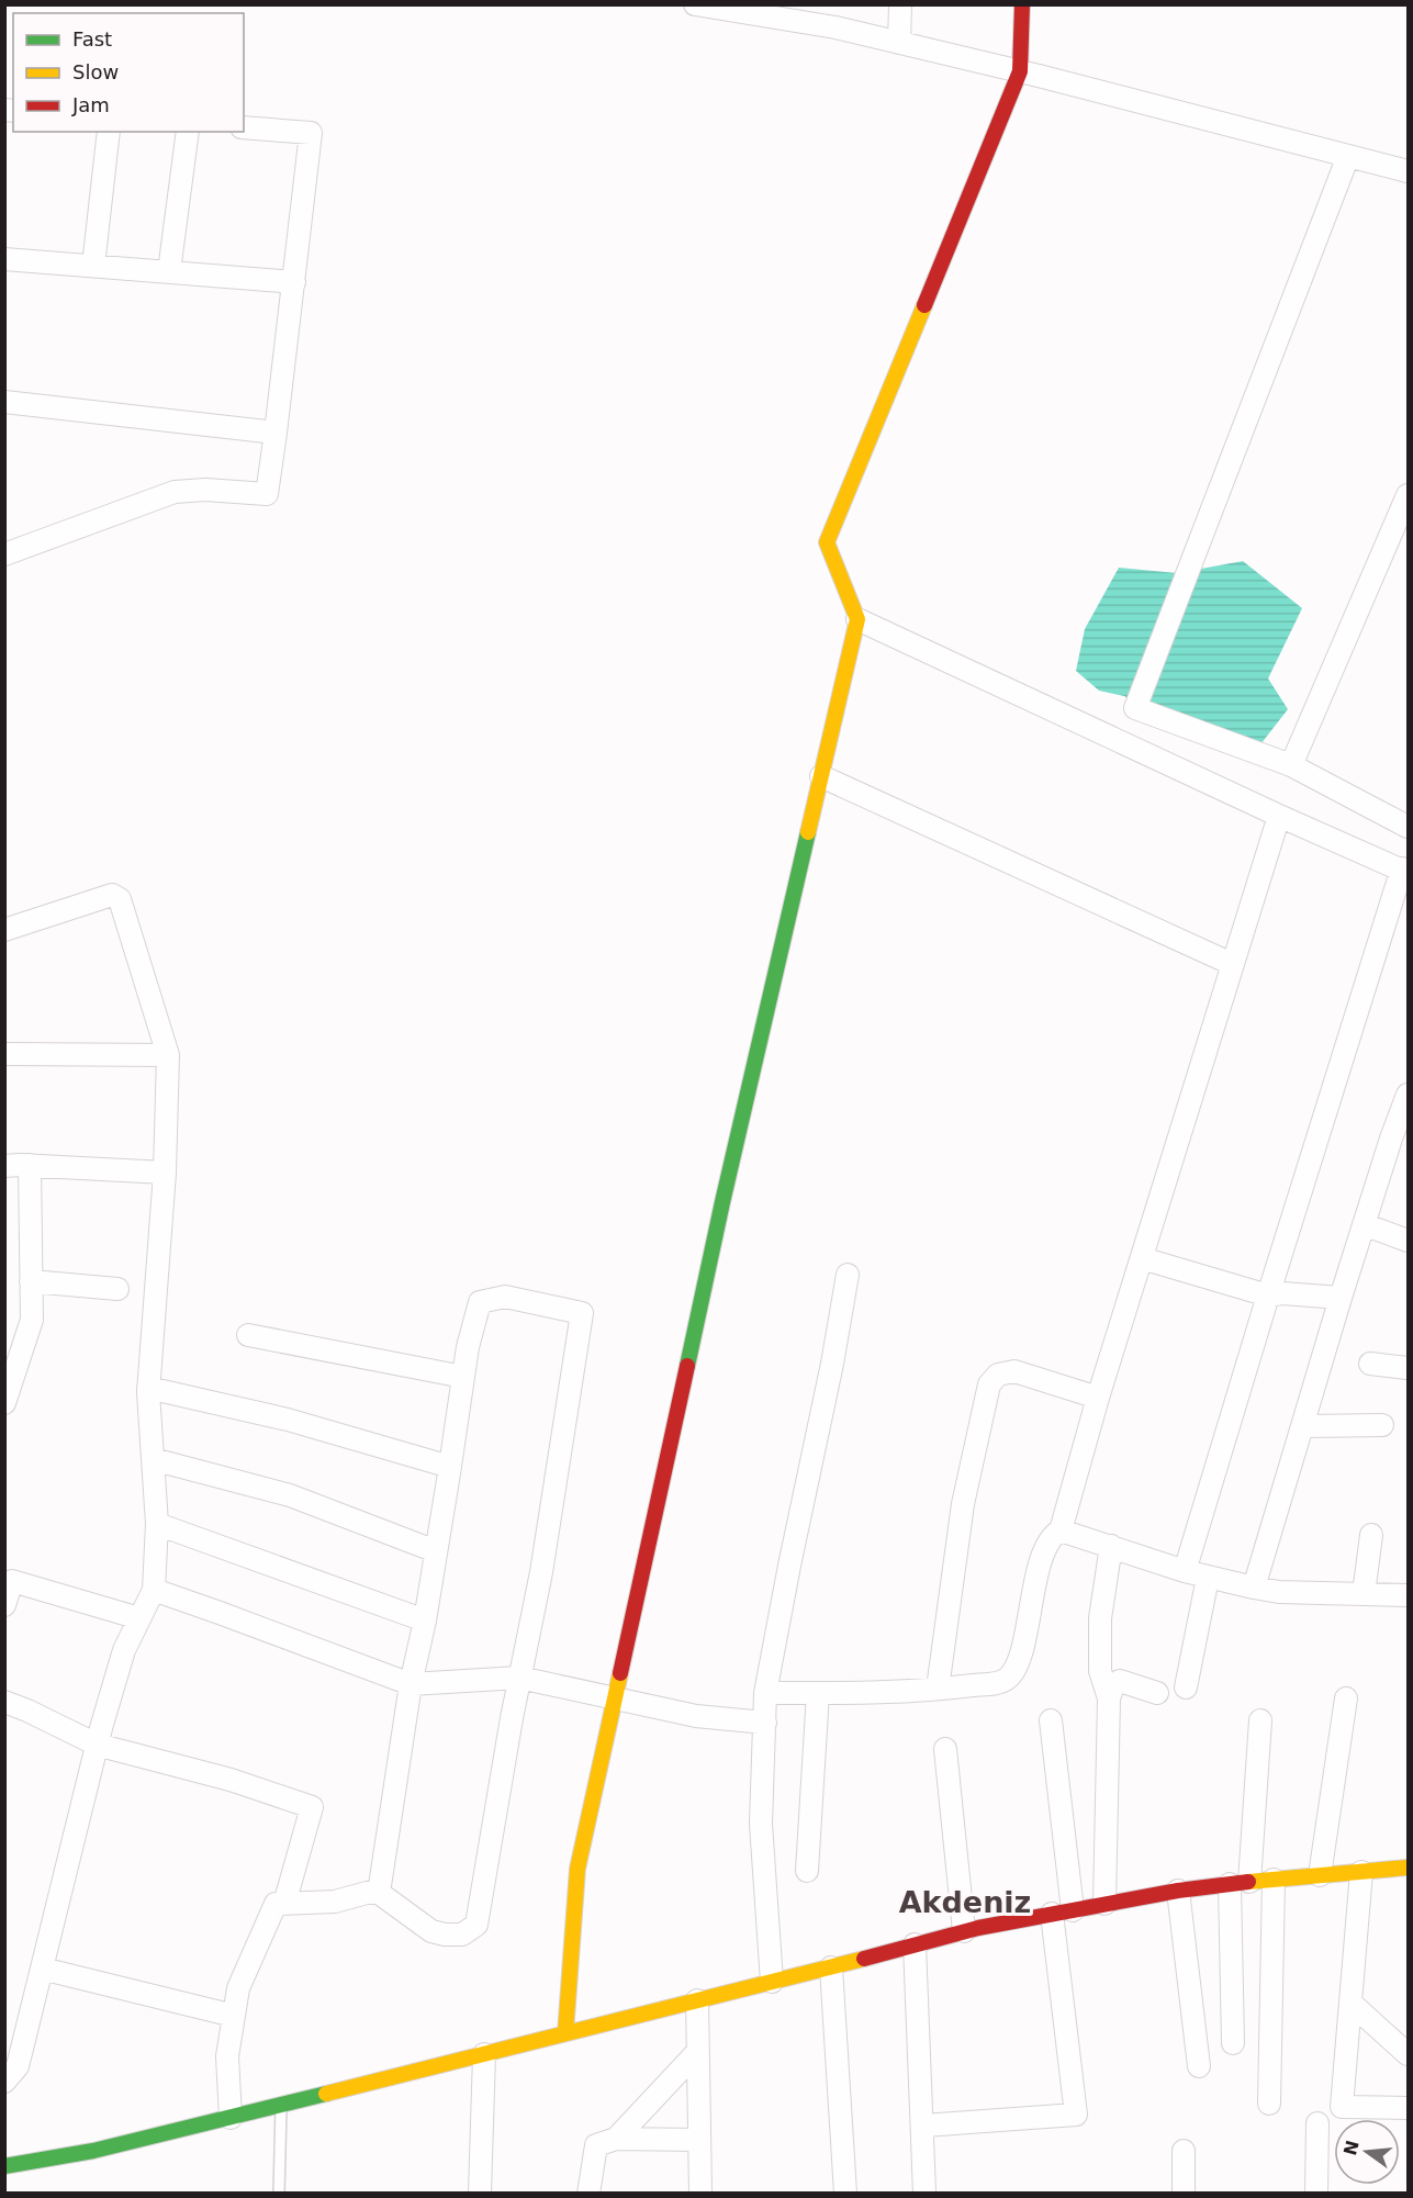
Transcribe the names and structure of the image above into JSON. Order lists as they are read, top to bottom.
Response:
{
  "districts": ["Akdeniz"],
  "legend": ["Fast", "Slow", "Jam"],
  "north": "left"
}
